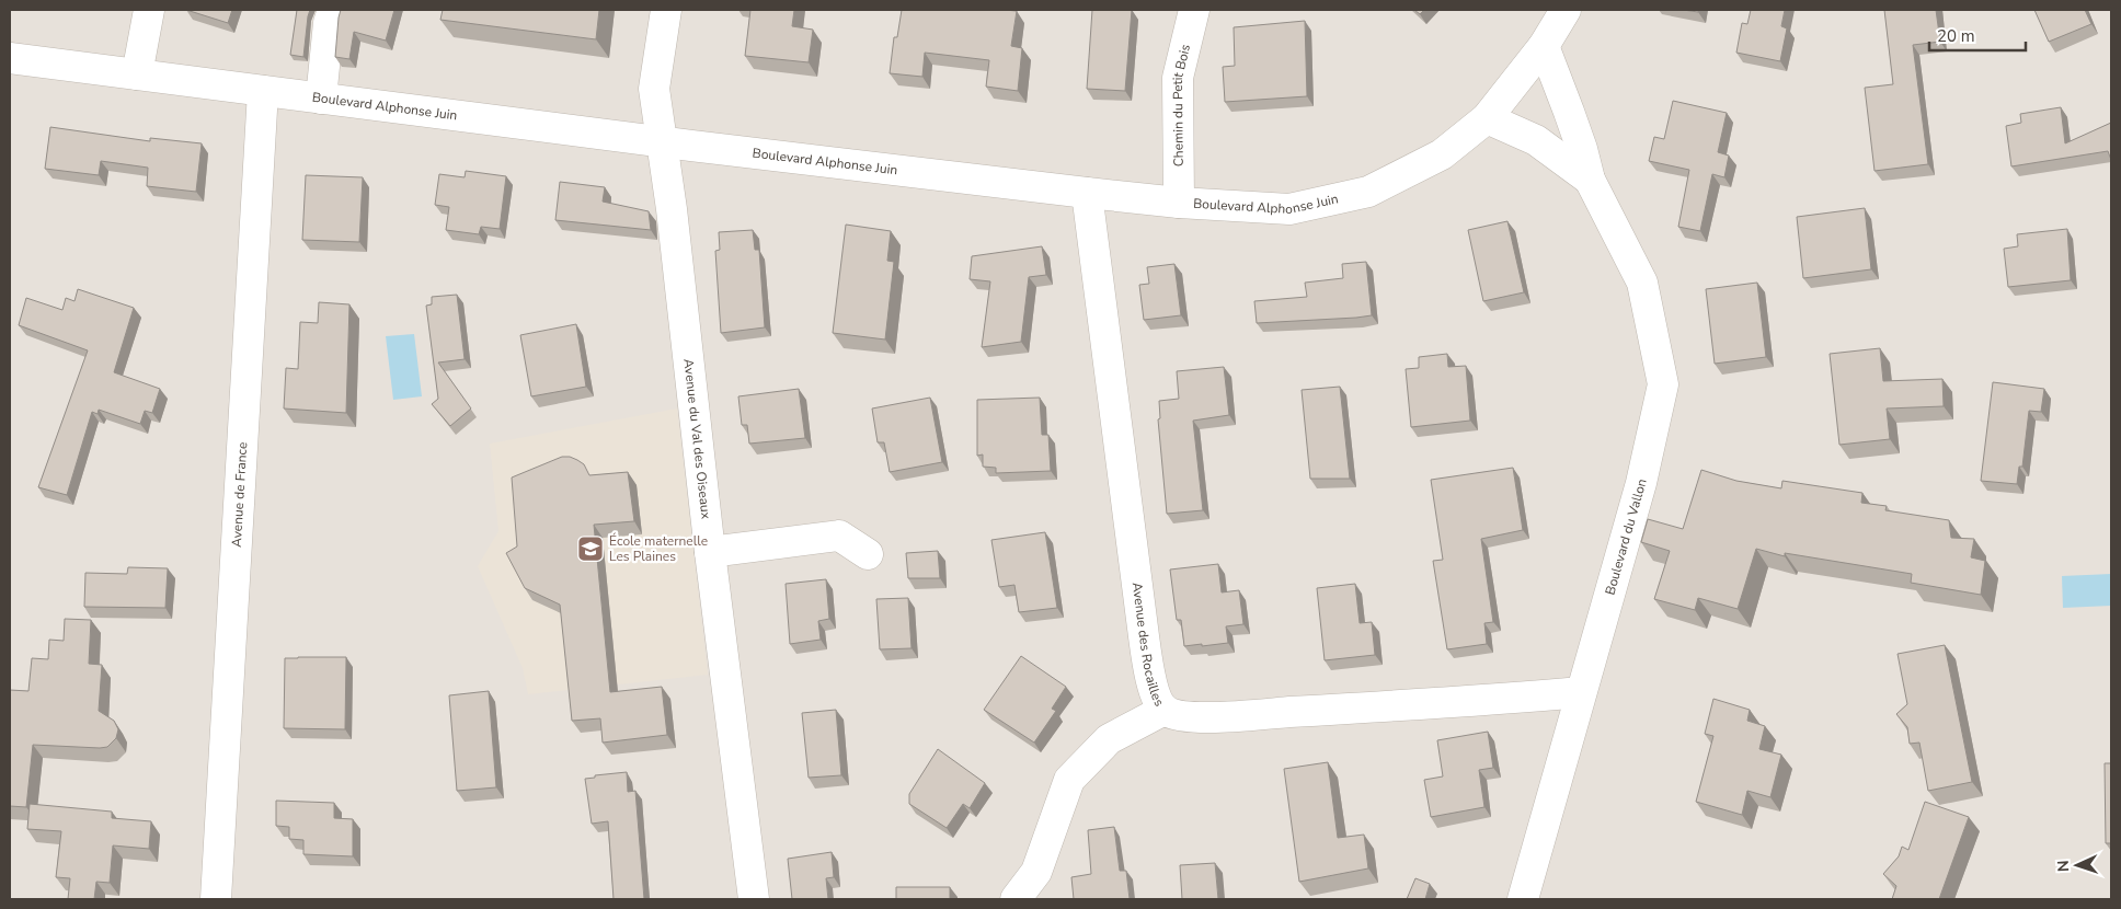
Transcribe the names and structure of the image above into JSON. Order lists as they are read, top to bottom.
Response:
{
  "streets": {
    "street": [
      "Boulevard Alphonse Juin",
      "Chemin du Petit Bois",
      "Avenue du Val des Oiseaux",
      "Avenue de France",
      "Boulevard du Vallon",
      "Avenue des Rocailles"
    ]
  },
  "crossings": [
    ["Boulevard Alphonse Juin", "Chemin du Petit Bois"],
    ["Boulevard Alphonse Juin", "Avenue du Val des Oiseaux"],
    ["Boulevard Alphonse Juin", "Avenue de France"],
    ["Boulevard Alphonse Juin", "Boulevard du Vallon"],
    ["Boulevard Alphonse Juin", "Avenue des Rocailles"],
    ["Boulevard du Vallon", "Avenue des Rocailles"]
  ],
  "places": {
    "school or university": ["École maternelle Les Plaines"]
  },
  "scale_bar": "20 m",
  "north": "left"
}
